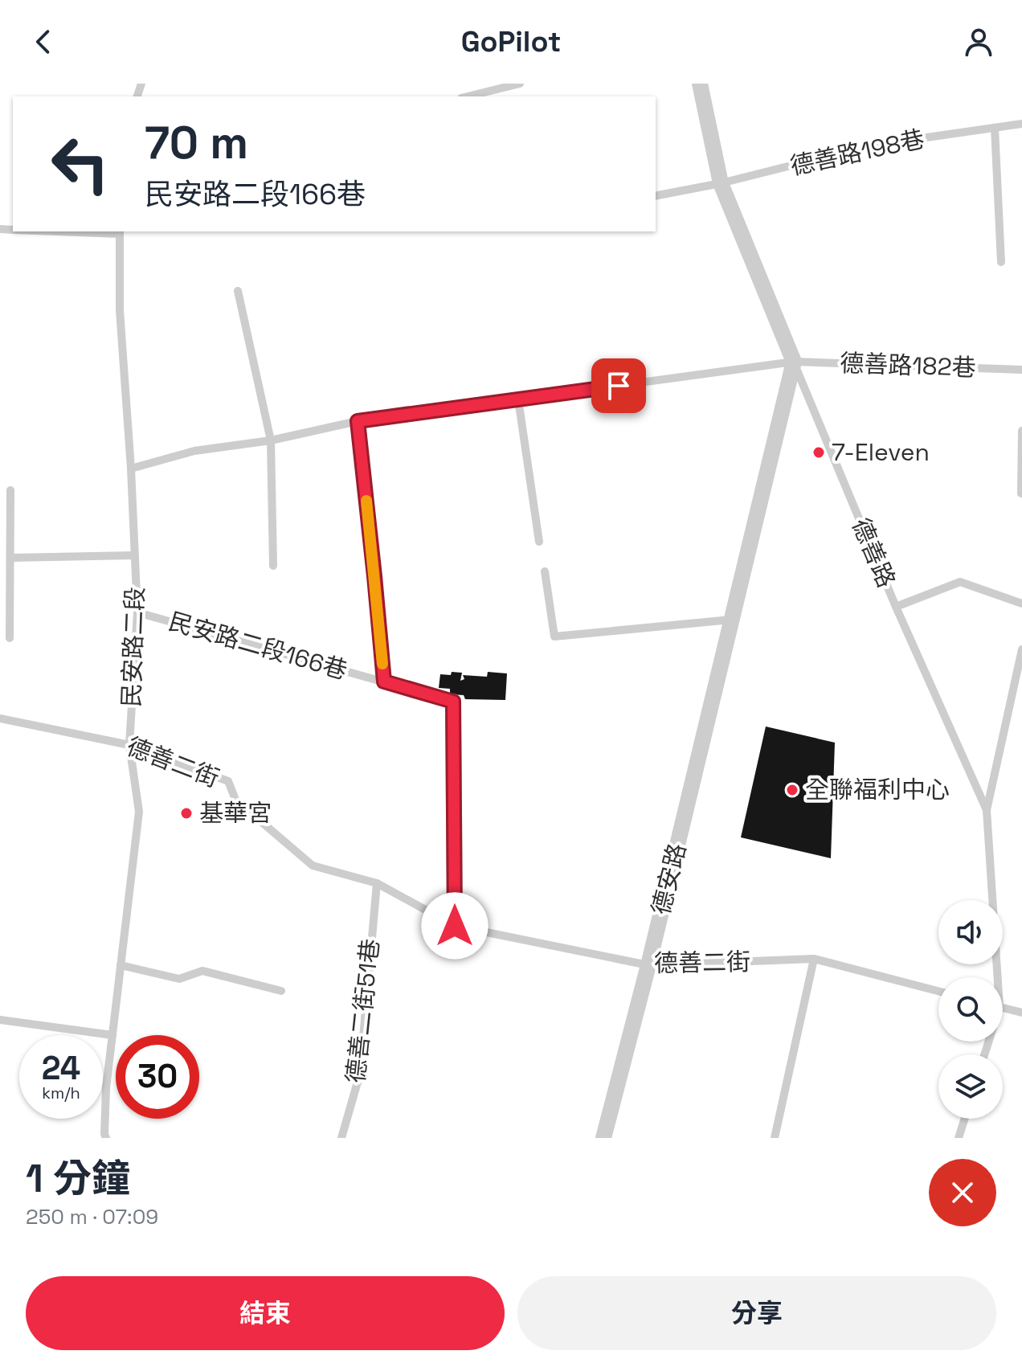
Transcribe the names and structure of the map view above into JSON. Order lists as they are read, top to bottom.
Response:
{
  "streets": {
    "street": ["德善路", "德安路"],
    "lane": [
      "德善路198巷",
      "德善路182巷",
      "民安路二段166巷",
      "民安路二段",
      "德善二街",
      "德善二街51巷"
    ]
  },
  "crossings": [
    ["德善路198巷", "德善路"],
    ["德善路182巷", "德善路"],
    ["德善路182巷", "民安路二段"],
    ["德善路182巷", "德安路"],
    ["德善路", "德安路"],
    ["民安路二段166巷", "民安路二段"],
    ["民安路二段", "德善二街"],
    ["德善二街", "德安路"],
    ["德善二街", "德善二街51巷"]
  ],
  "places": ["7-Eleven", "全聯福利中心", "基華宮"],
  "page": {
    "header": "GoPilot",
    "turn": ["70 m", "民安路二段166巷"],
    "speed": "24 km/h",
    "limit": "30",
    "heading": ["1 分鐘", "250 m · 07:09"],
    "buttons": ["結束", "分享"]
  }
}
